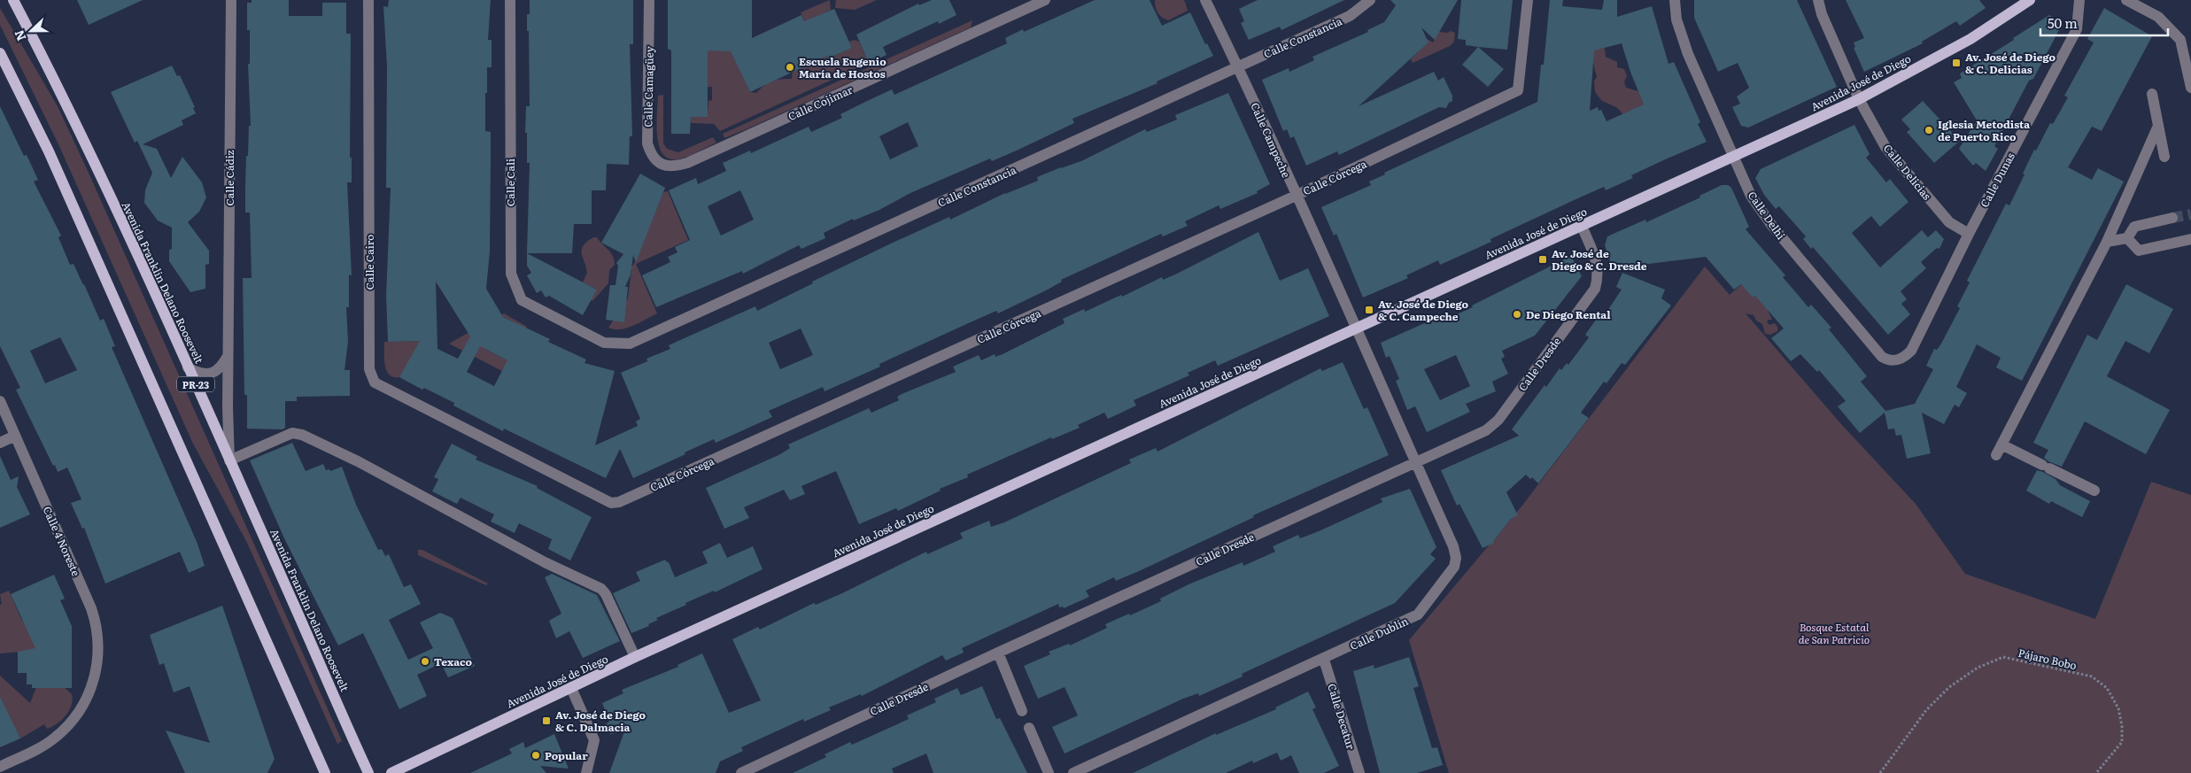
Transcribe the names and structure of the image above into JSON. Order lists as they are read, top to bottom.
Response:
{
  "streets": {
    "main road": ["Avenida José de Diego", "Avenida Franklin Delano Roosevelt", "PR-23"],
    "street": [
      "Calle Constancia",
      "Calle Camagüey",
      "Calle Cojimar",
      "Calle Campeche",
      "Calle Delicias",
      "Calle Córcega",
      "Calle Cádiz",
      "Calle Dunas",
      "Calle Cali",
      "Calle Delhi",
      "Calle Cairo",
      "Calle Dresde",
      "Calle 4 Noreste",
      "Calle Dublín",
      "Calle Decatur"
    ],
    "path": ["Pájaro Bobo"]
  },
  "crossings": [
    ["Calle Constancia", "Calle Campeche"],
    ["Calle Constancia", "Calle Cali"],
    ["Avenida José de Diego", "Calle Campeche"],
    ["Avenida José de Diego", "Calle Delicias"],
    ["Avenida José de Diego", "Calle Delhi"],
    ["Avenida José de Diego", "Calle Dresde"],
    ["Avenida José de Diego", "Calle Dublín"],
    ["Calle Camagüey", "Calle Cojimar"],
    ["Calle Campeche", "Calle Córcega"],
    ["Calle Campeche", "Calle Dublín"],
    ["Calle Delicias", "Calle Dunas"],
    ["Calle Córcega", "Calle Cairo"],
    ["Calle Cádiz", "Avenida Franklin Delano Roosevelt"],
    ["Calle Dunas", "Calle Delhi"],
    ["Calle Dresde", "Calle Dublín"],
    ["Calle Dublín", "Calle Decatur"]
  ],
  "parks": ["Bosque Estatal de San Patricio"],
  "places": {
    "transit": [
      "Av. José de Diego & C. Delicias",
      "Av. José de Diego & C. Dresde",
      "Av. José de Diego & C. Campeche",
      "Av. José de Diego & C. Dalmacia"
    ],
    "other": [
      "Escuela Eugenio María de Hostos",
      "Iglesia Metodista de Puerto Rico",
      "De Diego Rental",
      "Texaco",
      "Popular"
    ]
  },
  "scale_bar": "50 m",
  "north": "left"
}
